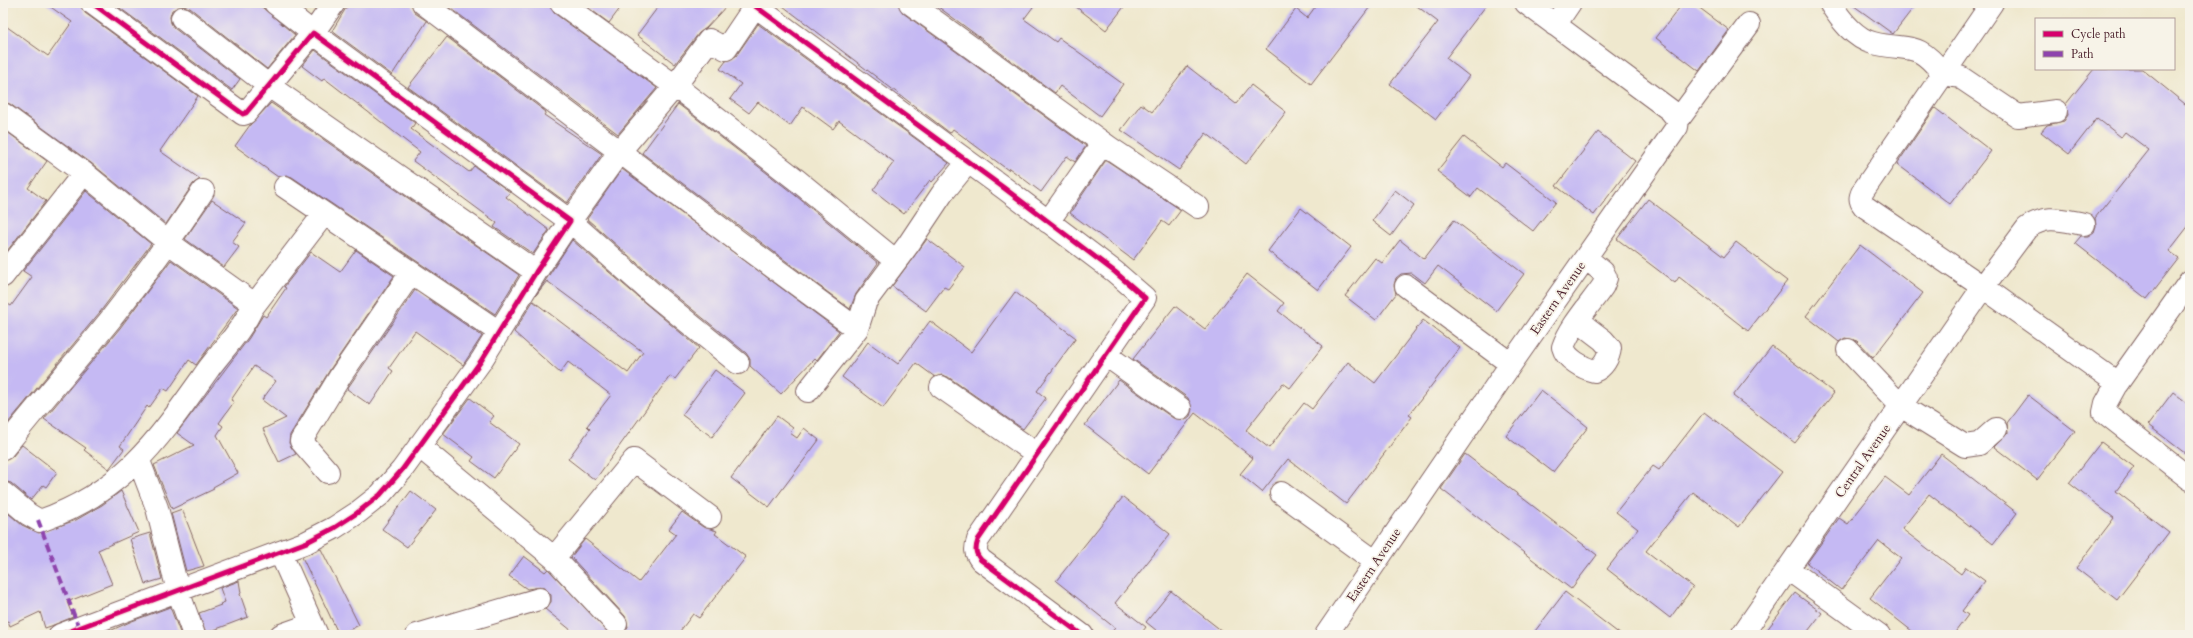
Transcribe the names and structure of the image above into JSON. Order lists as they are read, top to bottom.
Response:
{
  "streets": {
    "street": ["Eastern Avenue", "Central Avenue"]
  },
  "legend": ["Cycle path", "Path"]
}
